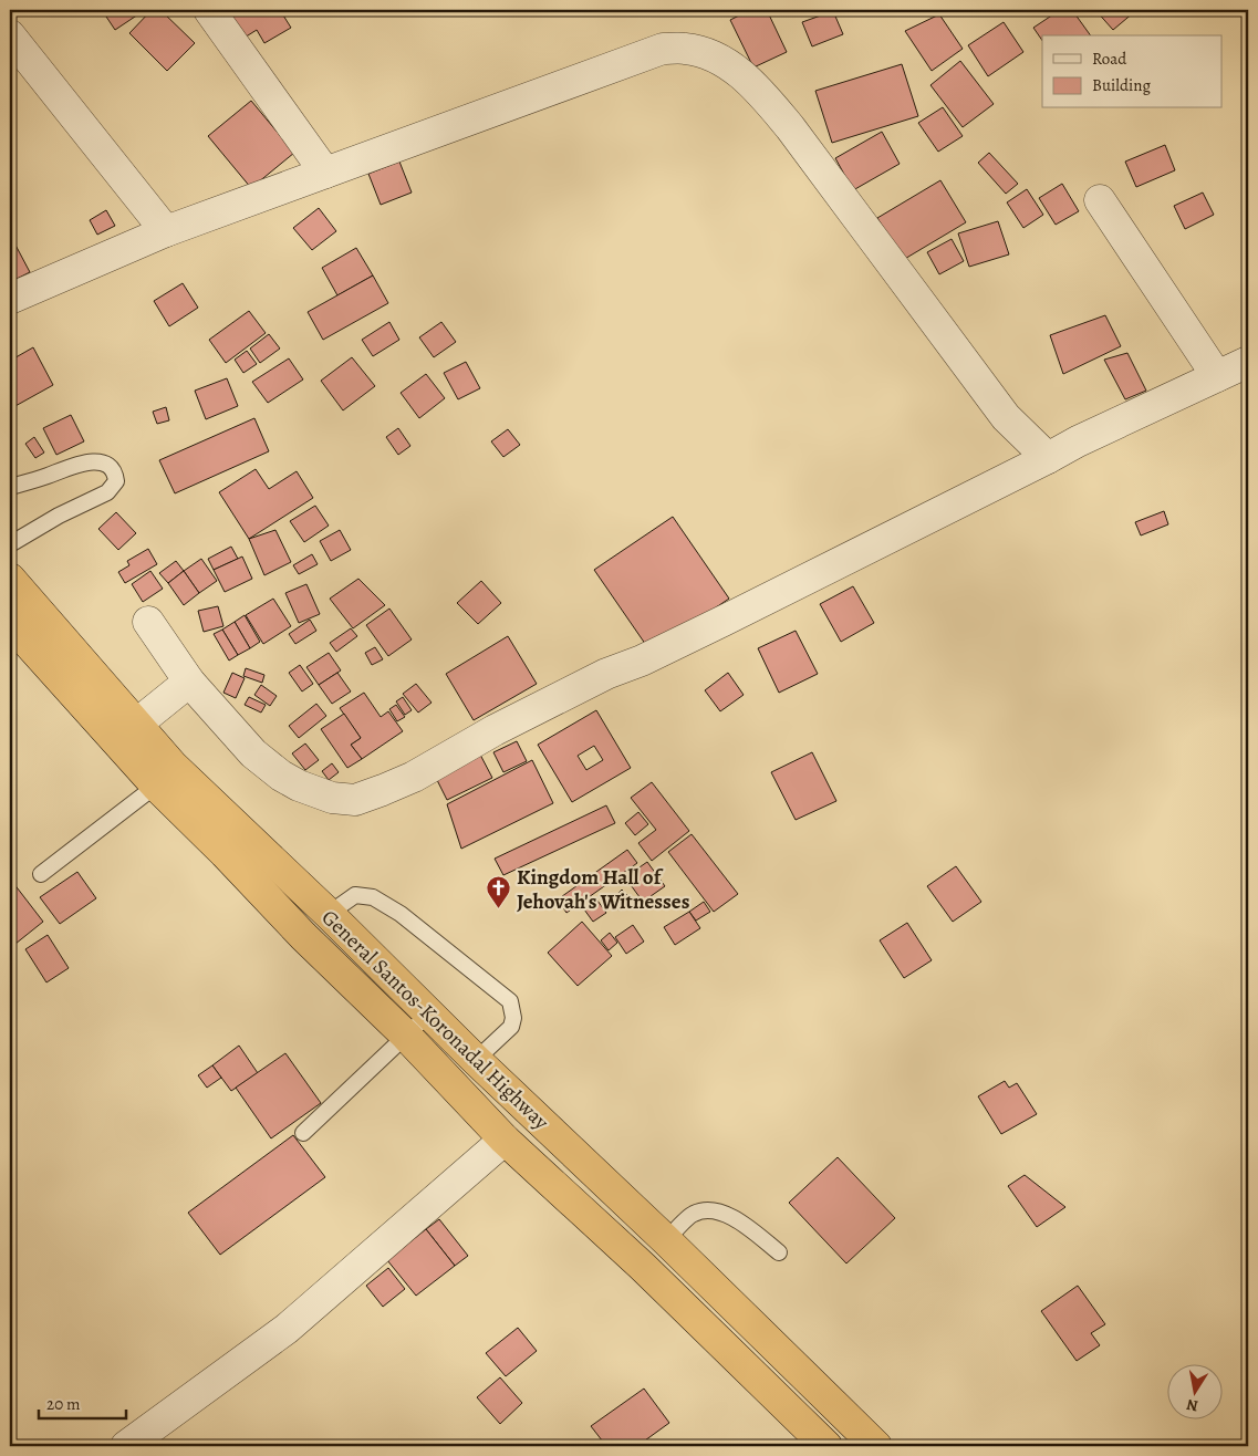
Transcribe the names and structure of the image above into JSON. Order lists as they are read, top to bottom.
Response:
{
  "streets": {
    "highway": ["General Santos-Koronadal Highway"]
  },
  "places": {
    "church": ["Kingdom Hall of Jehovah's Witnesses"]
  },
  "legend": ["Road", "Building"],
  "scale_bar": "20 m",
  "north": "bottom"
}
